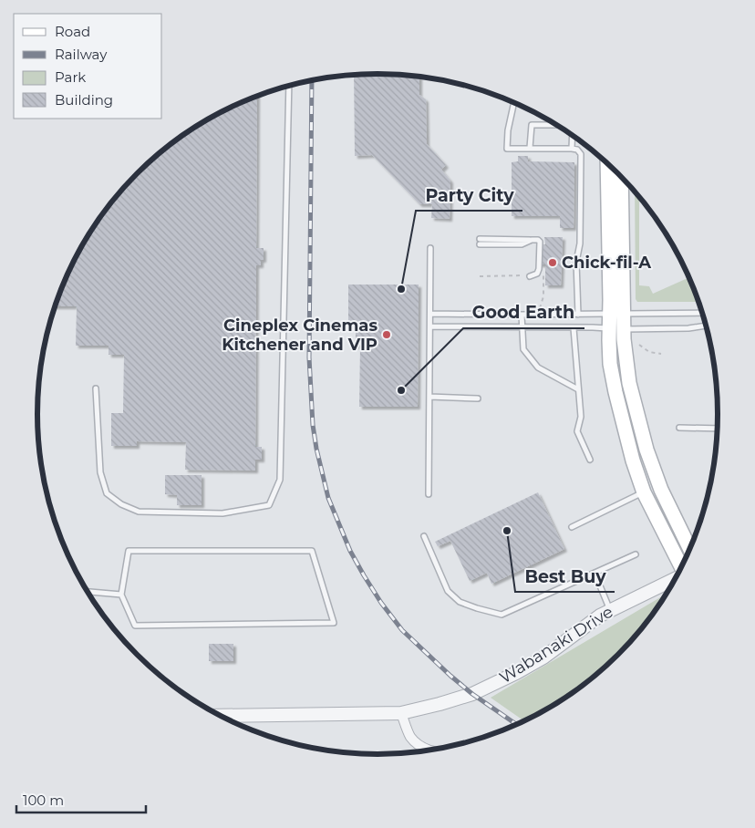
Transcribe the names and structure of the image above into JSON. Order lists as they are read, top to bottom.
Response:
{
  "streets": {
    "street": ["Wabanaki Drive"]
  },
  "places": [
    "Chick-fil-A",
    "Party City",
    "Cineplex Cinemas Kitchener and VIP",
    "Good Earth",
    "Best Buy"
  ],
  "legend": [
    "Road",
    "Railway",
    "Park",
    "Building"
  ],
  "scale_bar": "100 m"
}
